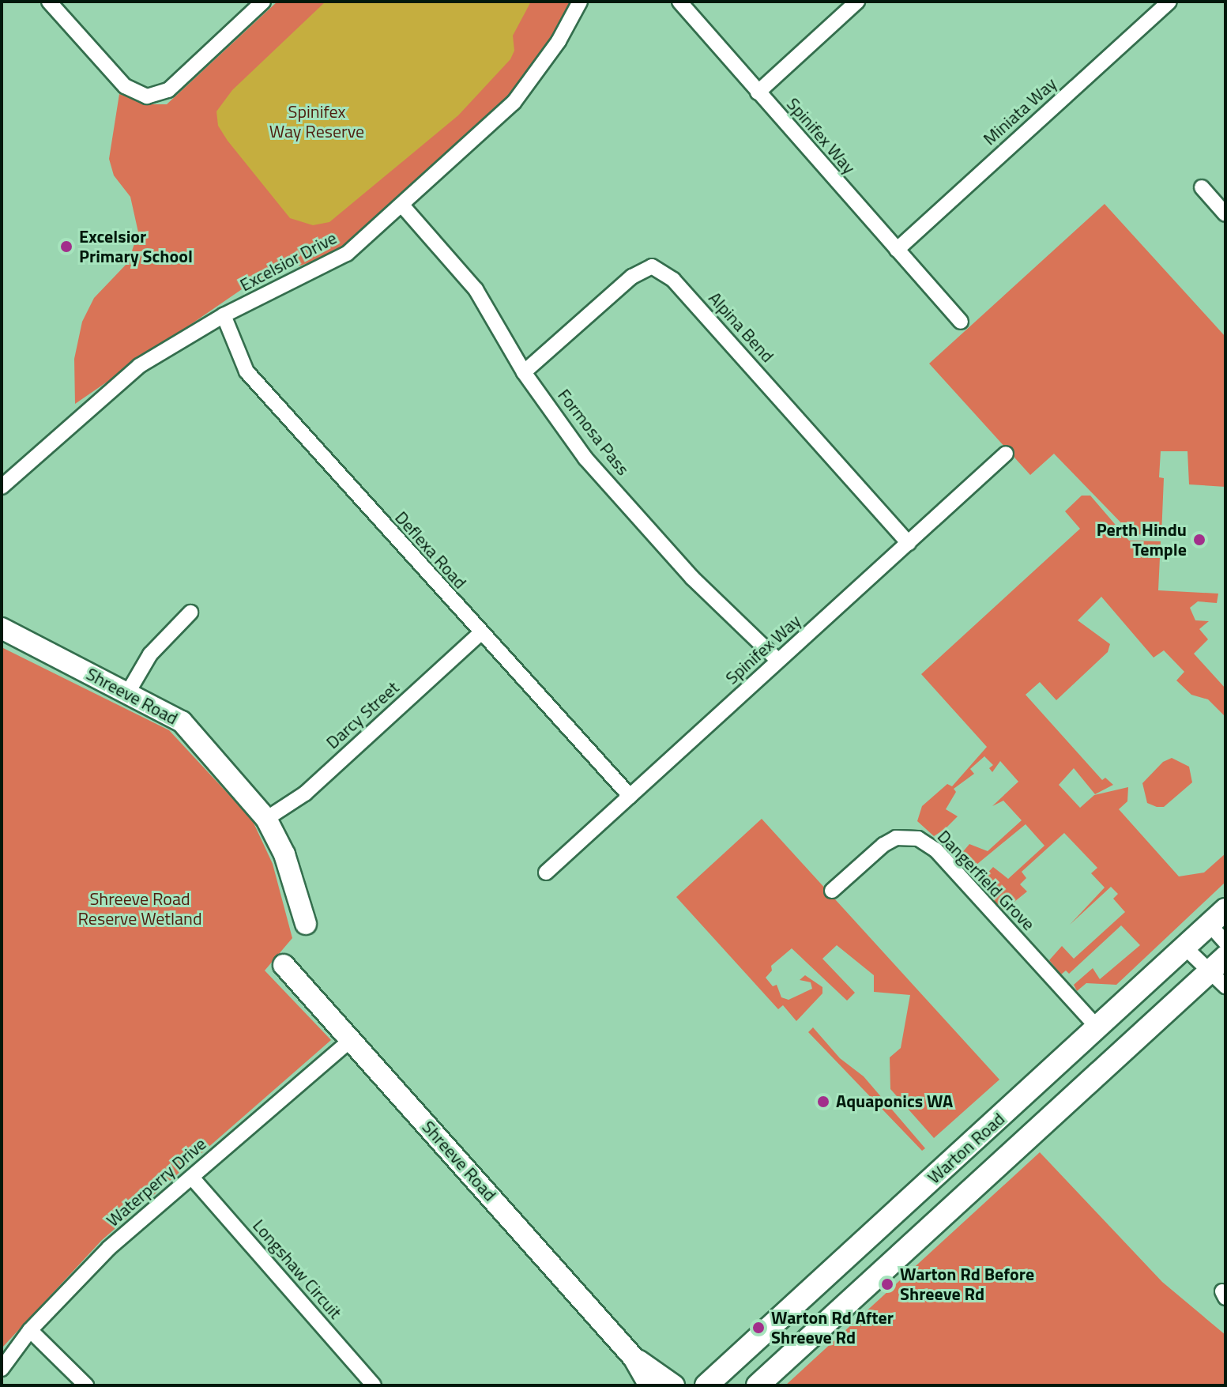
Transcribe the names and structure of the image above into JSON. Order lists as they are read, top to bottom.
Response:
{
  "streets": {
    "main road": ["Warton Road"],
    "street": [
      "Miniata Way",
      "Spinifex Way",
      "Excelsior Drive",
      "Alpina Bend",
      "Formosa Pass",
      "Deflexa Road",
      "Shreeve Road",
      "Darcy Street",
      "Dangerfield Grove",
      "Waterperry Drive",
      "Longshaw Circuit"
    ]
  },
  "crossings": [
    ["Miniata Way", "Spinifex Way"],
    ["Spinifex Way", "Alpina Bend"],
    ["Spinifex Way", "Formosa Pass"],
    ["Spinifex Way", "Deflexa Road"],
    ["Excelsior Drive", "Formosa Pass"],
    ["Excelsior Drive", "Deflexa Road"],
    ["Alpina Bend", "Formosa Pass"],
    ["Deflexa Road", "Darcy Street"],
    ["Shreeve Road", "Darcy Street"],
    ["Shreeve Road", "Waterperry Drive"],
    ["Dangerfield Grove", "Warton Road"],
    ["Waterperry Drive", "Longshaw Circuit"]
  ],
  "parks": ["Spinifex Way Reserve", "Shreeve Road Reserve Wetland"],
  "places": [
    "Excelsior Primary School",
    "Perth Hindu Temple",
    "Aquaponics WA",
    "Warton Rd Before Shreeve Rd",
    "Warton Rd After Shreeve Rd"
  ]
}
